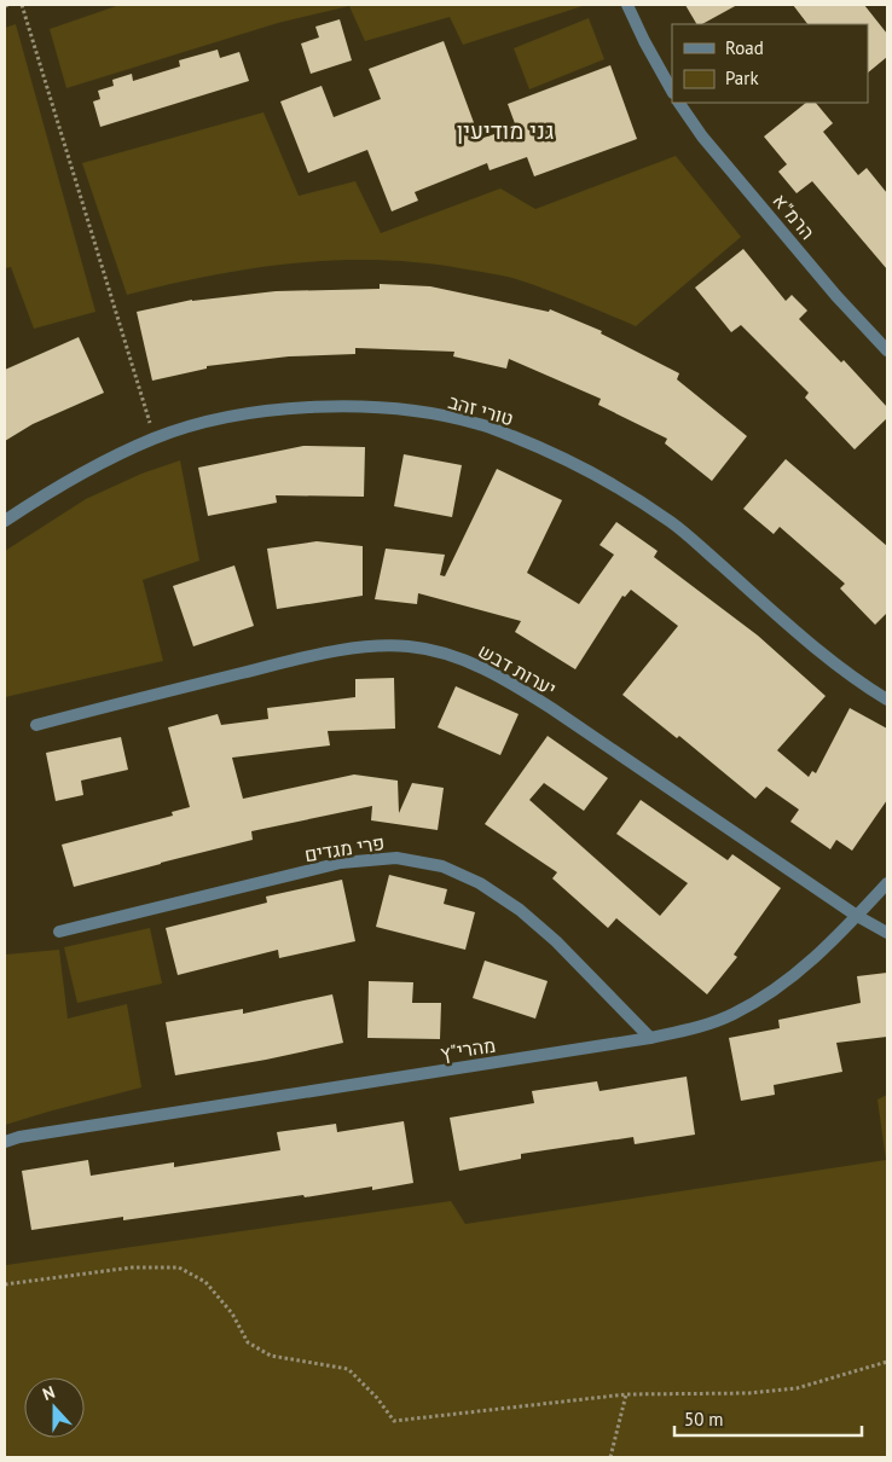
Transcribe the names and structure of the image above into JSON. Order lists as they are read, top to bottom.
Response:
{
  "streets": {
    "street": [
      "הרמ\"א",
      "טורי זהב",
      "יערות דבש",
      "פרי מגדים",
      "מהרי\"ץ"
    ]
  },
  "crossings": [
    ["יערות דבש", "מהרי\"ץ"],
    ["פרי מגדים", "מהרי\"ץ"]
  ],
  "districts": ["גני מודיעין"],
  "legend": ["Road", "Park"],
  "scale_bar": "50 m",
  "north": "top"
}
